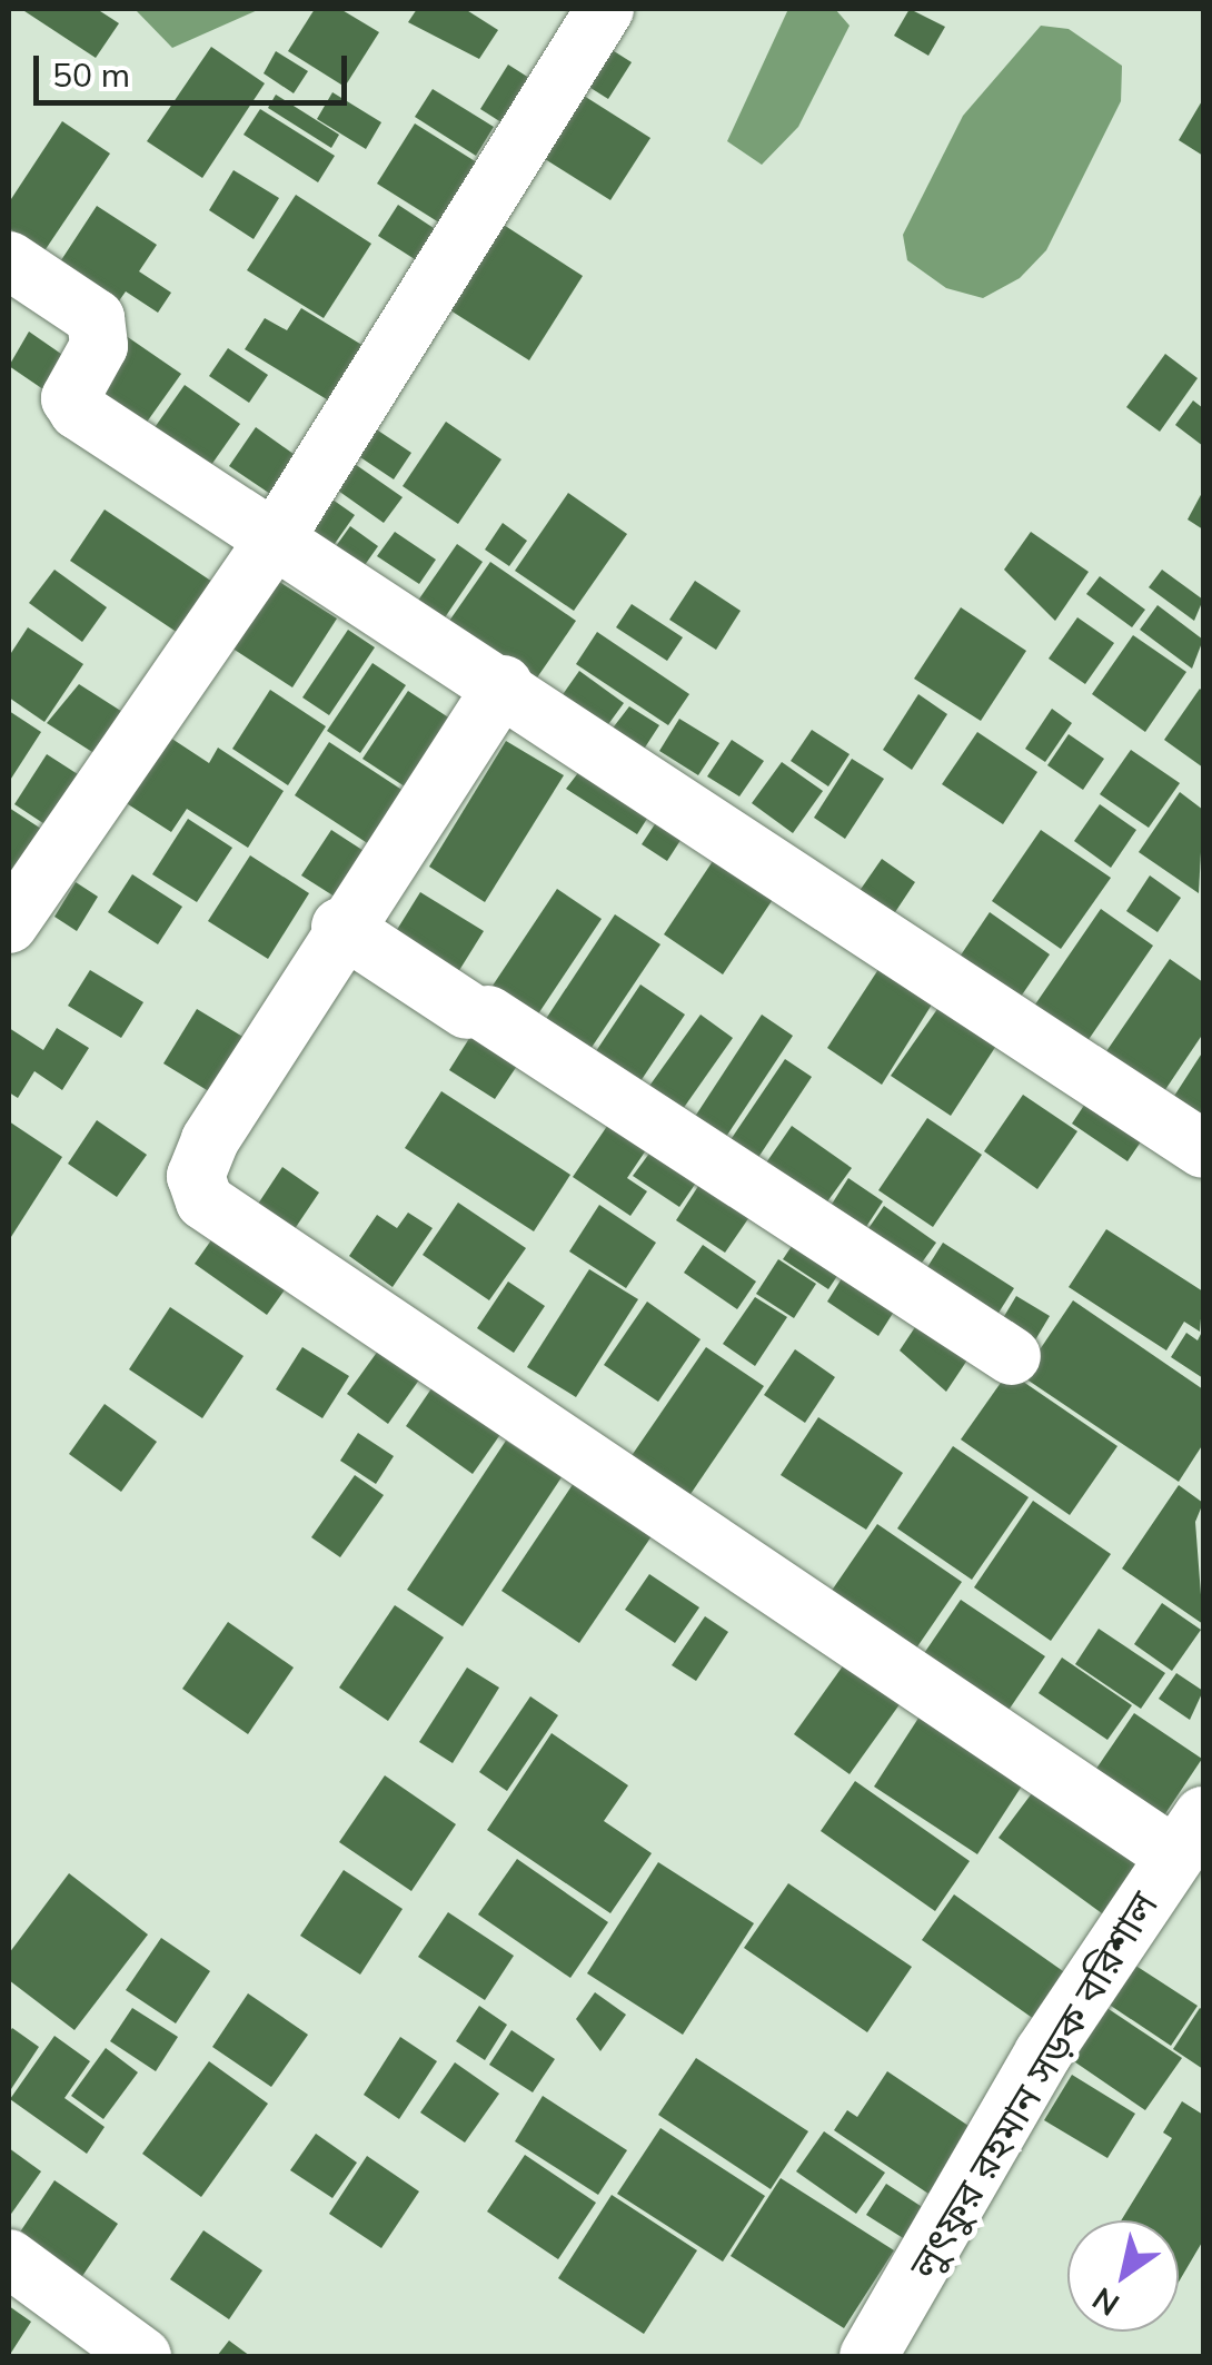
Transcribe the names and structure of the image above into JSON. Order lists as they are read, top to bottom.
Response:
{
  "streets": {
    "street": ["লুৎফুর রহমান সড়ক বরিশাল"]
  },
  "scale_bar": "50 m",
  "north": "bottom left"
}
